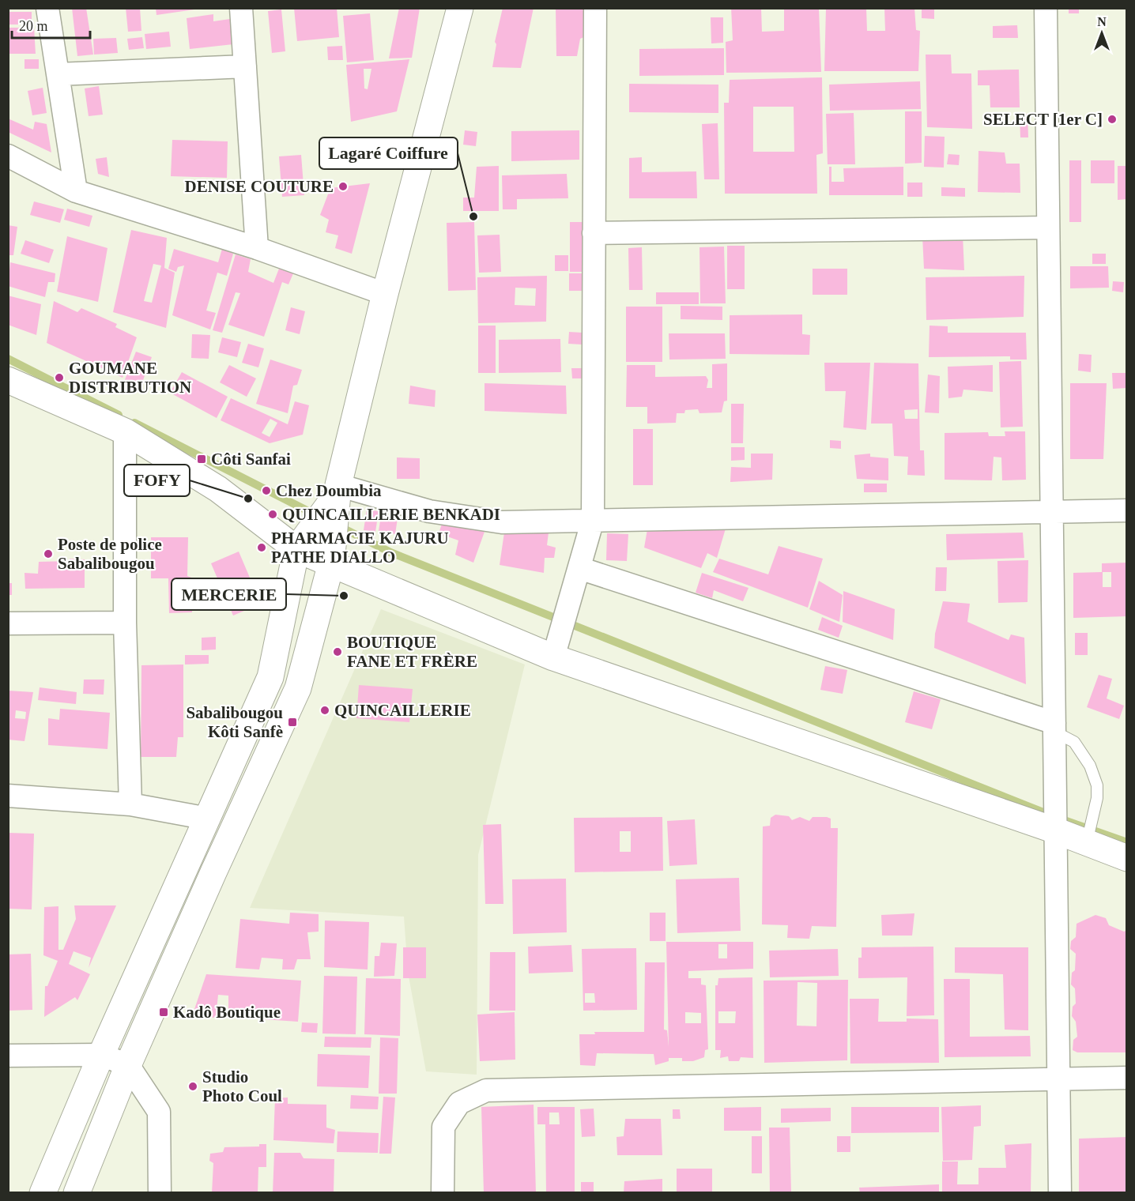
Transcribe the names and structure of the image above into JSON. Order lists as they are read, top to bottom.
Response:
{
  "places": {
    "other": [
      "SELECT [1er C]",
      "DENISE COUTURE",
      "Lagaré Coiffure",
      "GOUMANE DISTRIBUTION",
      "Chez Doumbia",
      "FOFY",
      "QUINCAILLERIE BENKADI",
      "PHARMACIE KAJURU PATHE DIALLO",
      "Poste de police Sabalibougou",
      "MERCERIE",
      "BOUTIQUE FANE ET FRÈRE",
      "QUINCAILLERIE",
      "Studio Photo Coul"
    ],
    "transit": ["Côti Sanfai", "Sabalibougou Kôti Sanfè", "Kadô Boutique"]
  },
  "scale_bar": "20 m",
  "north": "top"
}
